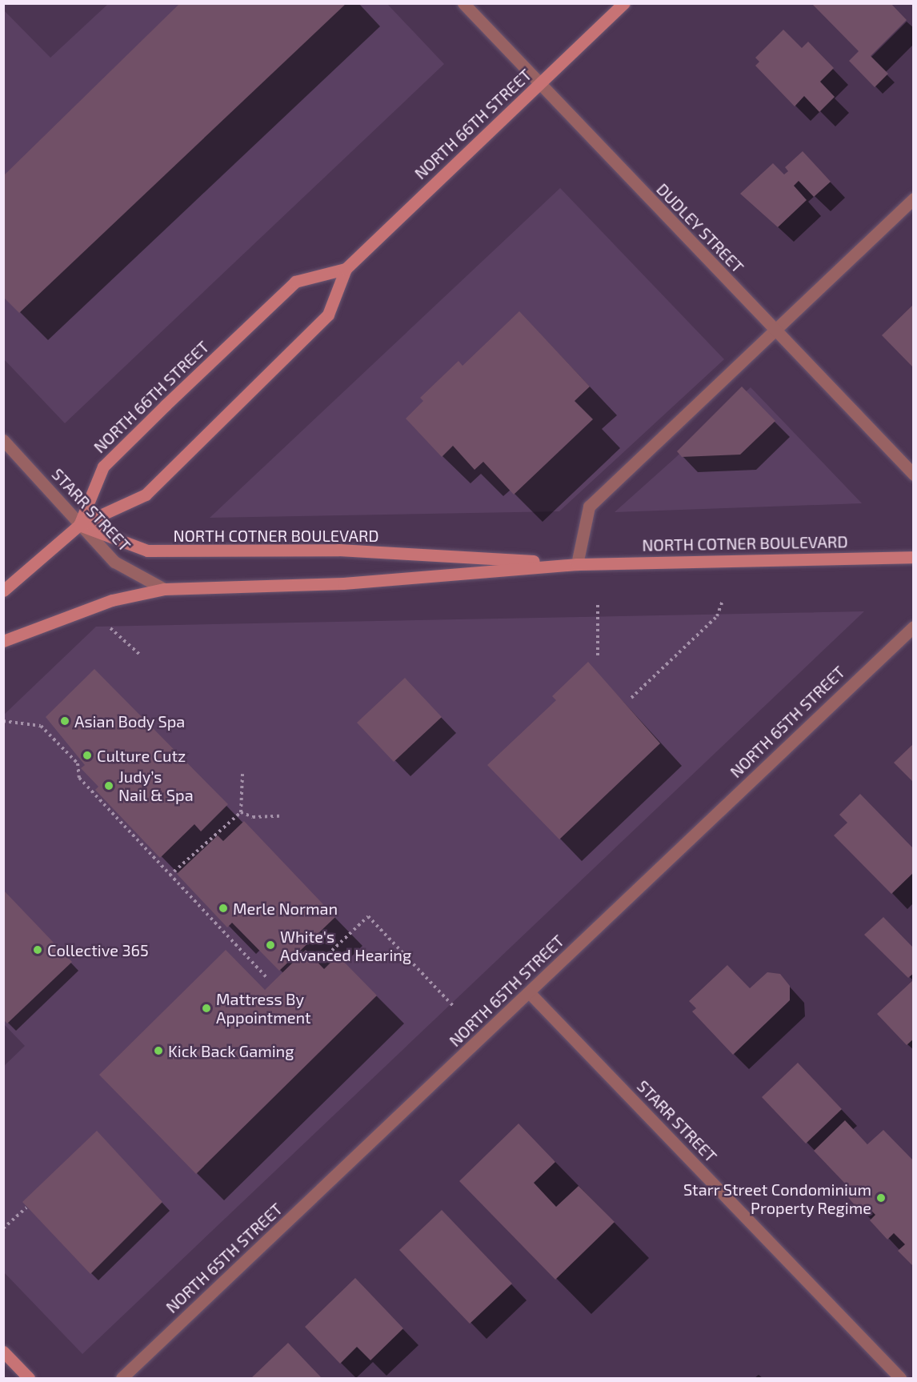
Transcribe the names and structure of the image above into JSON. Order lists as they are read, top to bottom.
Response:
{
  "streets": {
    "main road": ["NORTH 66TH STREET", "NORTH COTNER BOULEVARD"],
    "street": ["DUDLEY STREET", "STARR STREET", "NORTH 65TH STREET"]
  },
  "crossings": [
    ["NORTH 66TH STREET", "DUDLEY STREET"],
    ["NORTH 66TH STREET", "STARR STREET"],
    ["NORTH 66TH STREET", "NORTH COTNER BOULEVARD"],
    ["STARR STREET", "NORTH COTNER BOULEVARD"],
    ["STARR STREET", "NORTH 65TH STREET"]
  ],
  "places": [
    "Asian Body Spa",
    "Culture Cutz",
    "Judy’s Nail & Spa",
    "Merle Norman",
    "White's Advanced Hearing",
    "Collective 365",
    "Mattress By Appointment",
    "Kick Back Gaming",
    "Starr Street Condominium Property Regime"
  ]
}
